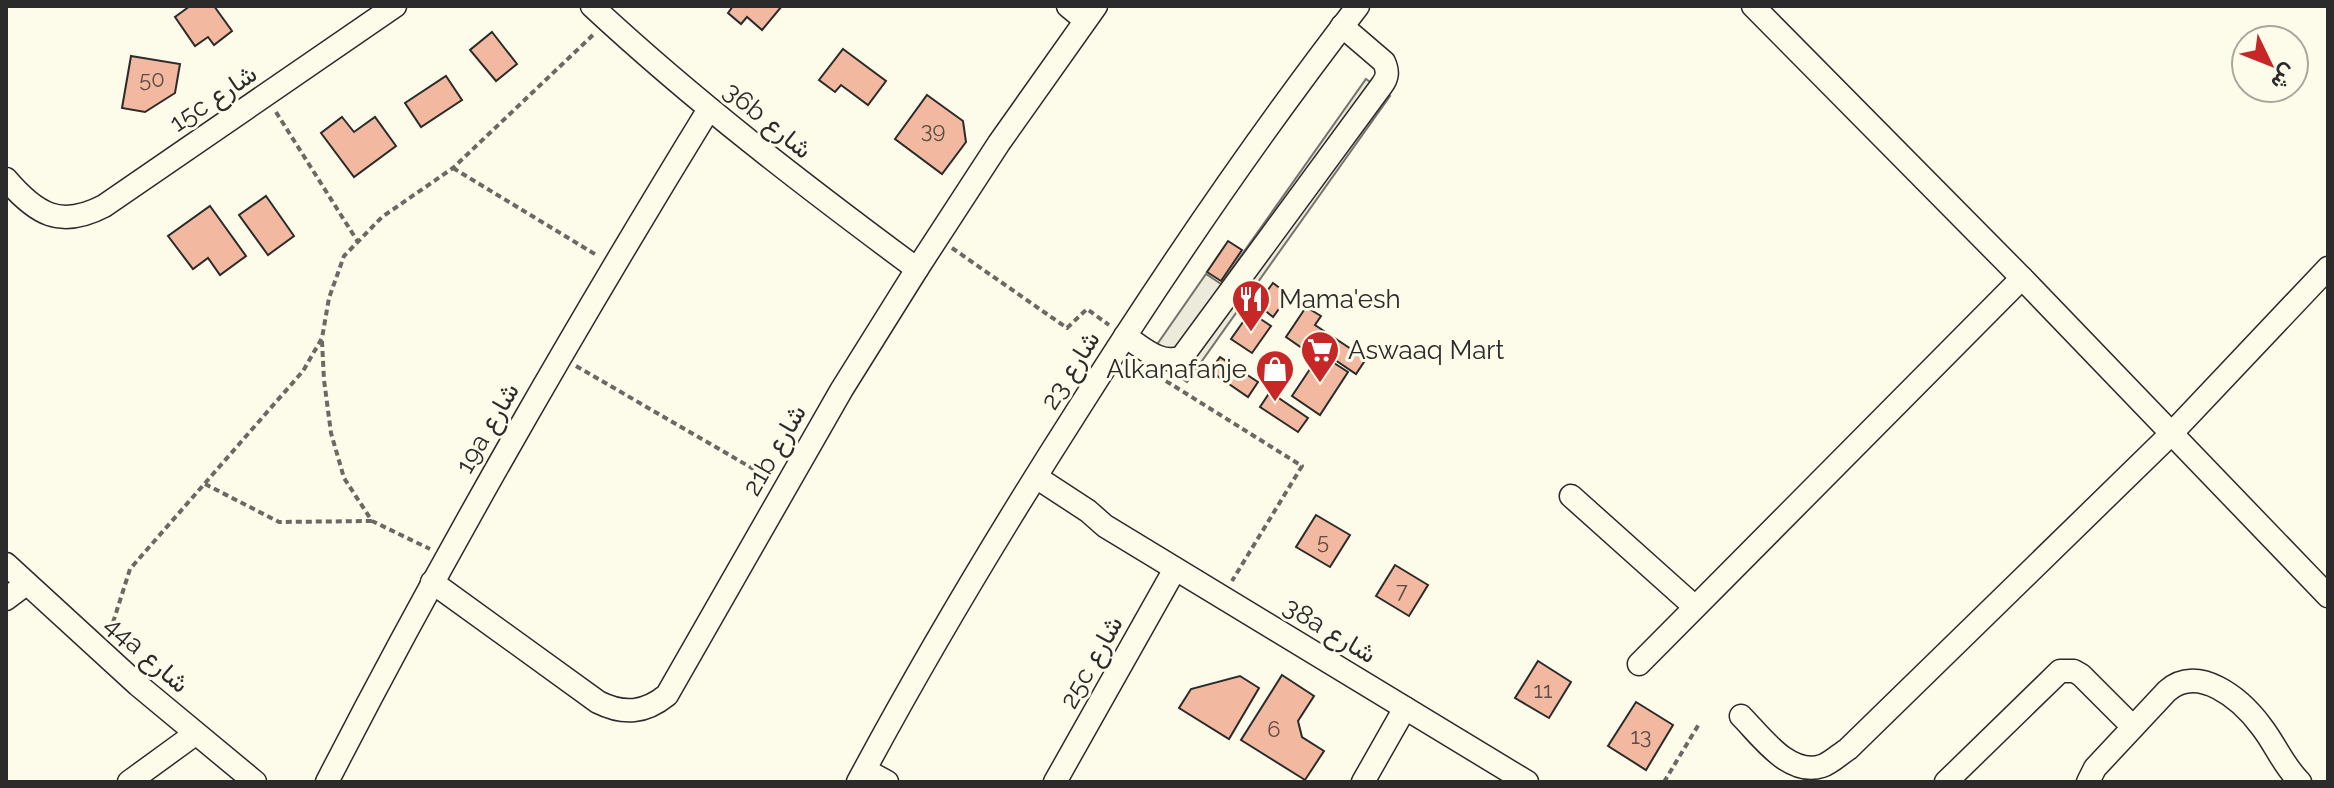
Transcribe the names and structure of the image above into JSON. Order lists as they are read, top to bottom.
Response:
{
  "streets": {
    "street": [
      "15c شارع",
      "36b شارع",
      "شارع 23",
      "19a شارع",
      "21b شارع",
      "38a شارع",
      "44a شارع",
      "25c شارع"
    ]
  },
  "crossings": [
    ["36b شارع", "19a شارع"],
    ["36b شارع", "21b شارع"],
    ["شارع 23", "38a شارع"],
    ["19a شارع", "21b شارع"],
    ["38a شارع", "25c شارع"]
  ],
  "places": {
    "restaurant": ["Mama'esh"],
    "supermarket": ["Aswaaq Mart"],
    "shop": ["Alkanafanje"]
  },
  "house_numbers": [
    "50",
    "39",
    "5",
    "7",
    "11",
    "6",
    "13"
  ],
  "north": "bottom right"
}
